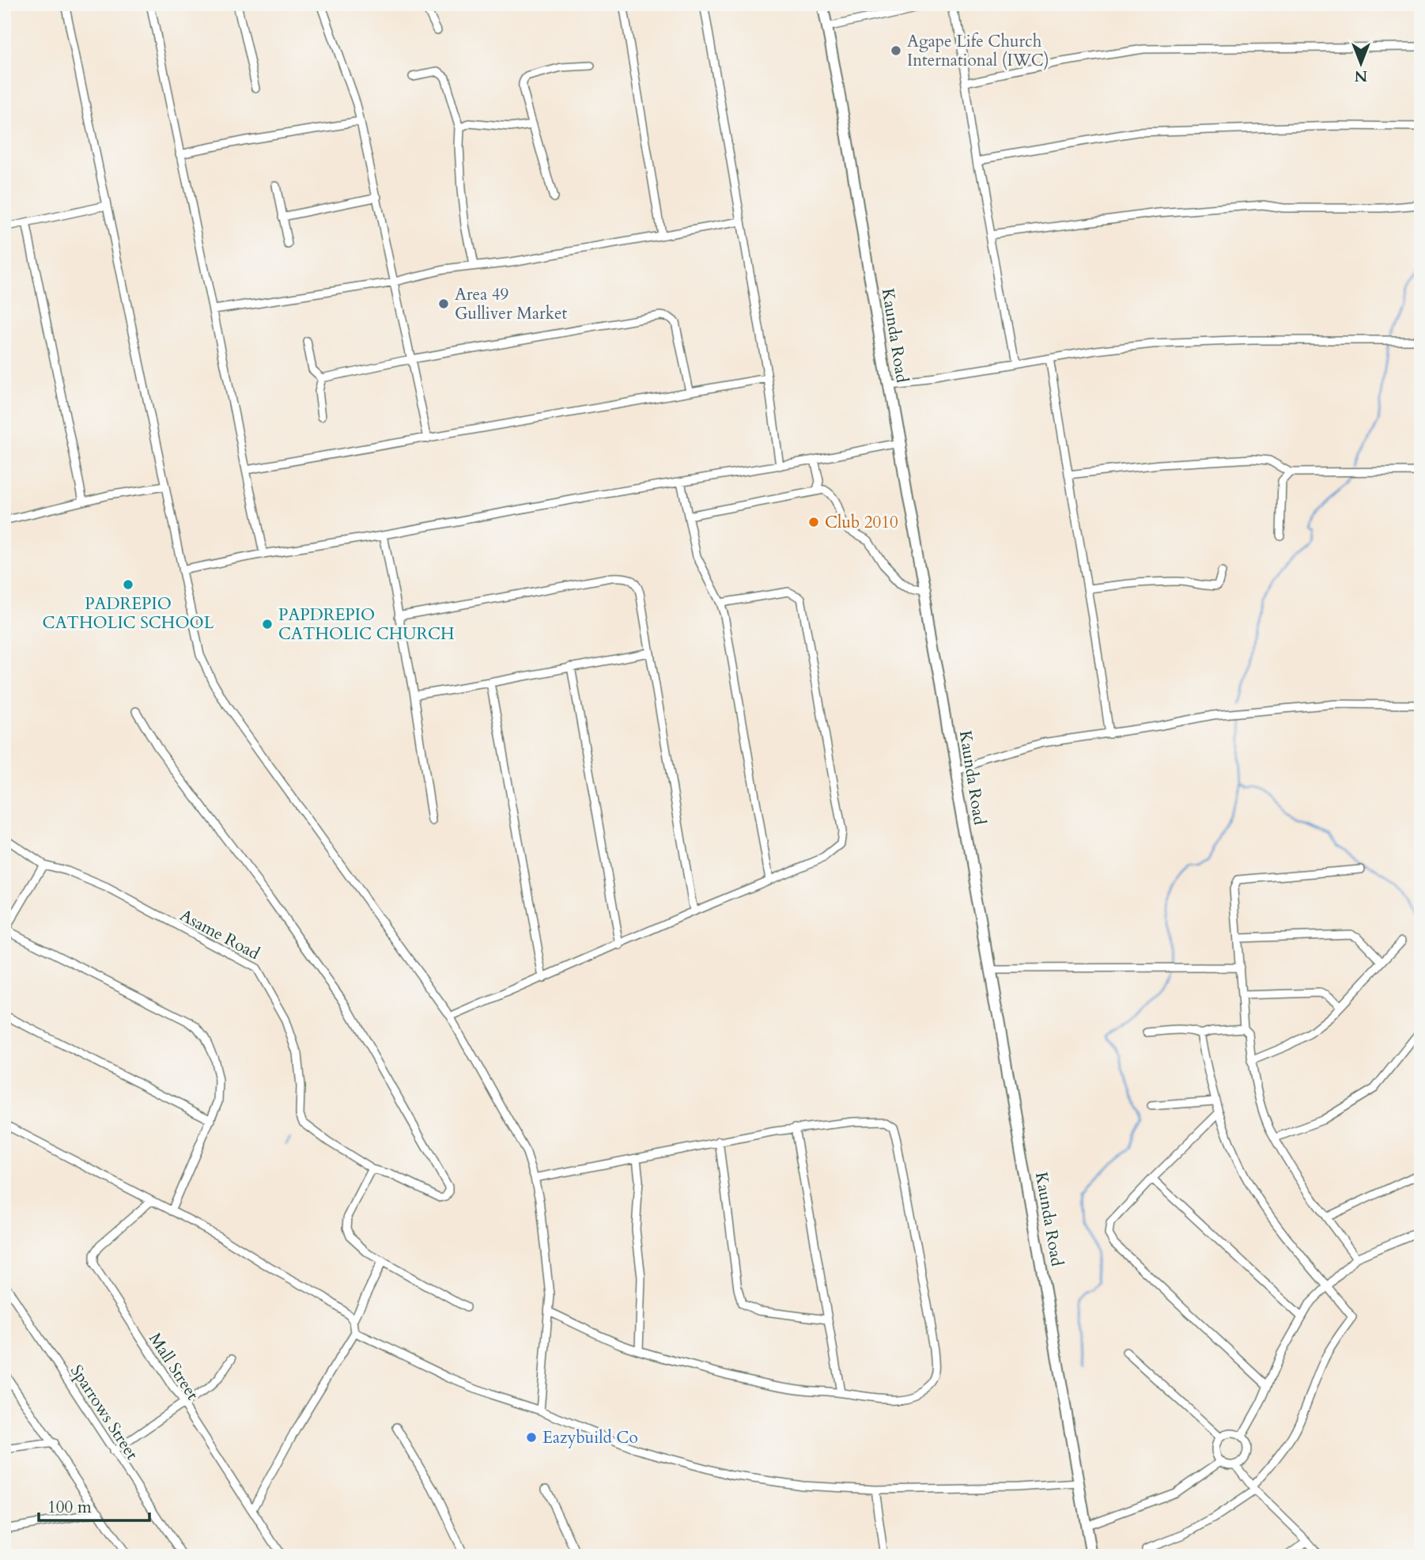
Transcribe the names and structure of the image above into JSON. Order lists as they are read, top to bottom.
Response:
{
  "streets": {
    "main road": ["Kaunda Road"],
    "street": ["Asame Road", "Mall Street", "Sparrows Street"]
  },
  "places": [
    "Agape Life Church International (IWC)",
    "Area 49 Gulliver Market",
    "Club 2010",
    "PADREPIO CATHOLIC SCHOOL",
    "PAPDREPIO CATHOLIC CHURCH",
    "Eazybuild Co"
  ],
  "scale_bar": "100 m",
  "north": "bottom"
}
